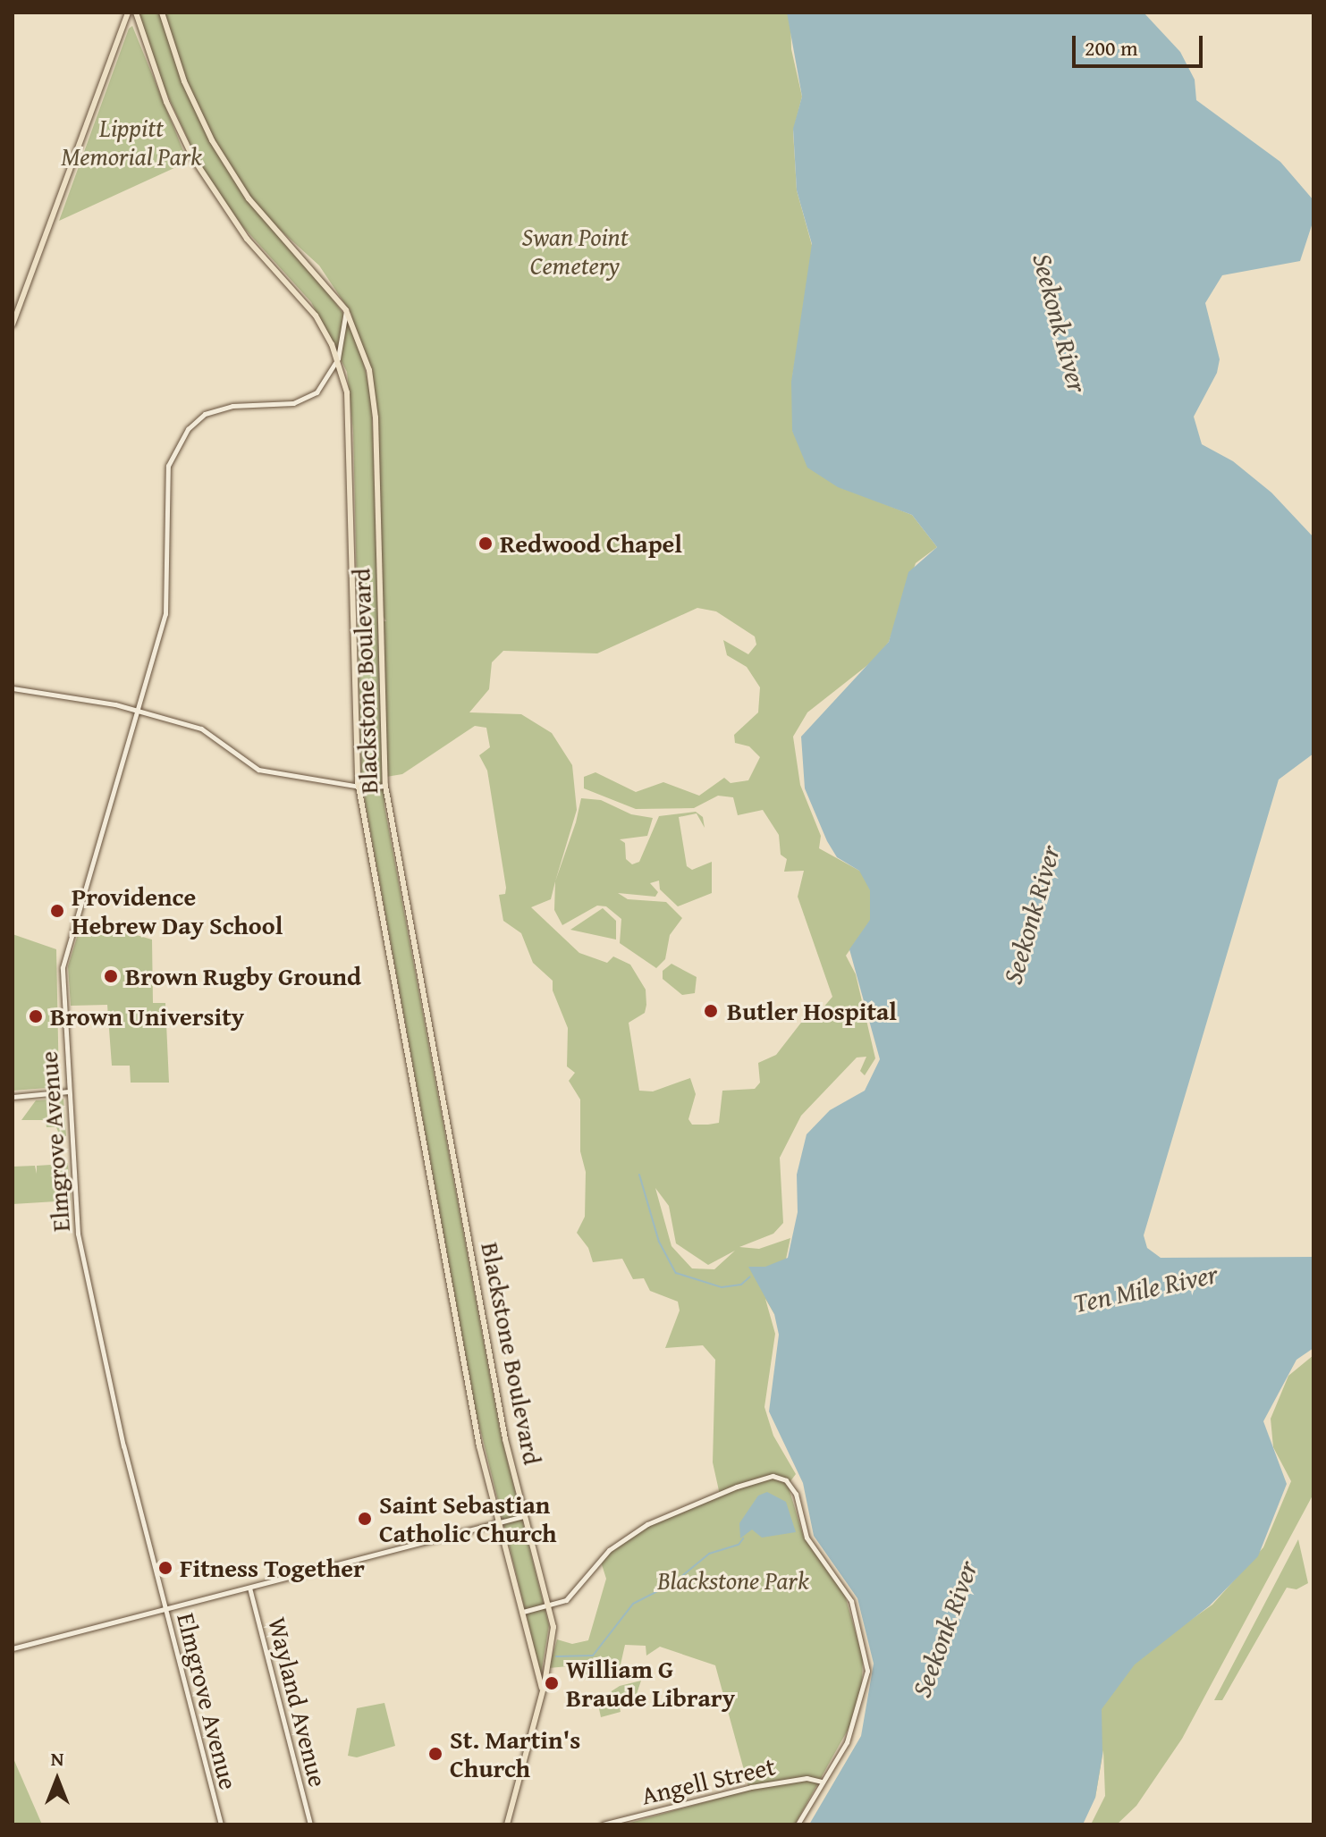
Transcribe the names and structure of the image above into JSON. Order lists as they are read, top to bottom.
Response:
{
  "streets": {
    "main road": ["Blackstone Boulevard"],
    "street": ["Elmgrove Avenue", "Wayland Avenue", "Angell Street"]
  },
  "crossings": [
    ["Blackstone Boulevard", "Elmgrove Avenue"]
  ],
  "water": ["Seekonk River", "Ten Mile River"],
  "parks": ["Lippitt Memorial Park", "Swan Point Cemetery", "Blackstone Park"],
  "places": [
    "Redwood Chapel",
    "Providence Hebrew Day School",
    "Brown Rugby Ground",
    "Butler Hospital",
    "Brown University",
    "Saint Sebastian Catholic Church",
    "Fitness Together",
    "William G Braude Library",
    "St. Martin's Church"
  ],
  "scale_bar": "200 m",
  "north": "top"
}
